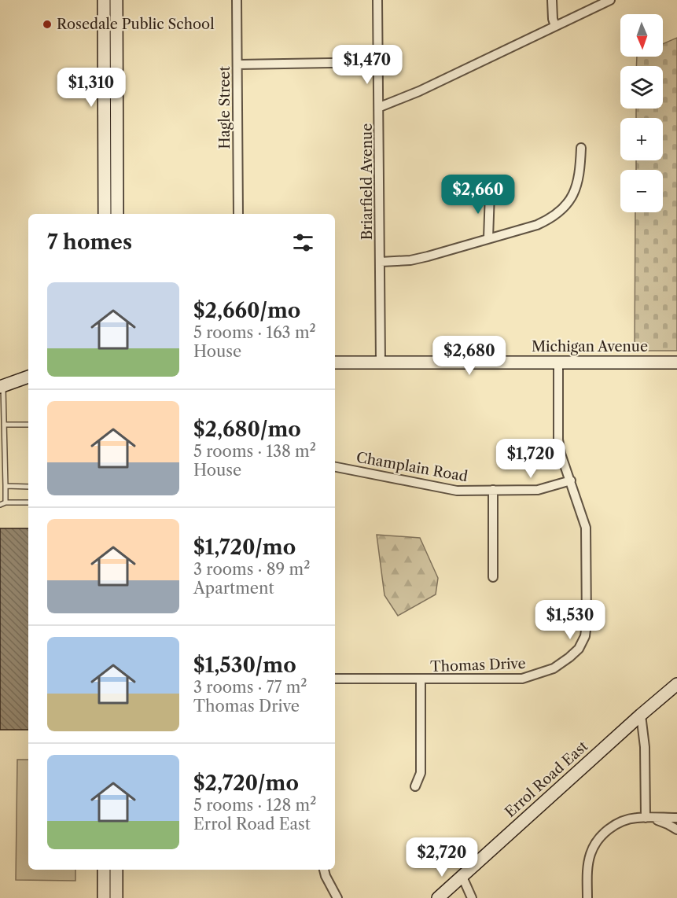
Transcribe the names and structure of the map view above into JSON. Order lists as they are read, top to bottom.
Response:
{
  "streets": {
    "main road": ["Michigan Avenue", "Errol Road East"],
    "street": [
      "Hagle Street",
      "Briarfield Avenue",
      "Champlain Road",
      "Thomas Drive"
    ]
  },
  "crossings": [
    ["Briarfield Avenue", "Michigan Avenue"],
    ["Michigan Avenue", "Thomas Drive"],
    ["Champlain Road", "Thomas Drive"]
  ],
  "places": ["Rosedale Public School"],
  "north": "bottom",
  "page": {
    "map_buttons": ["+", "−"],
    "price": [
      "$1,470",
      "$1,310",
      "$2,660",
      "$2,680",
      "$1,720",
      "$1,530",
      "$2,720"
    ],
    "heading": "7 homes",
    "list": [
      {
        "name": "$2,660/mo",
        "note": "5 rooms · 163 m² · House"
      },
      {
        "name": "$2,680/mo",
        "note": "5 rooms · 138 m² · House"
      },
      {
        "name": "$1,720/mo",
        "note": "3 rooms · 89 m² · Apartment"
      },
      {
        "name": "$1,530/mo",
        "note": "3 rooms · 77 m² · Thomas Drive"
      },
      {
        "name": "$2,720/mo",
        "note": "5 rooms · 128 m² · Errol Road East"
      }
    ]
  }
}
